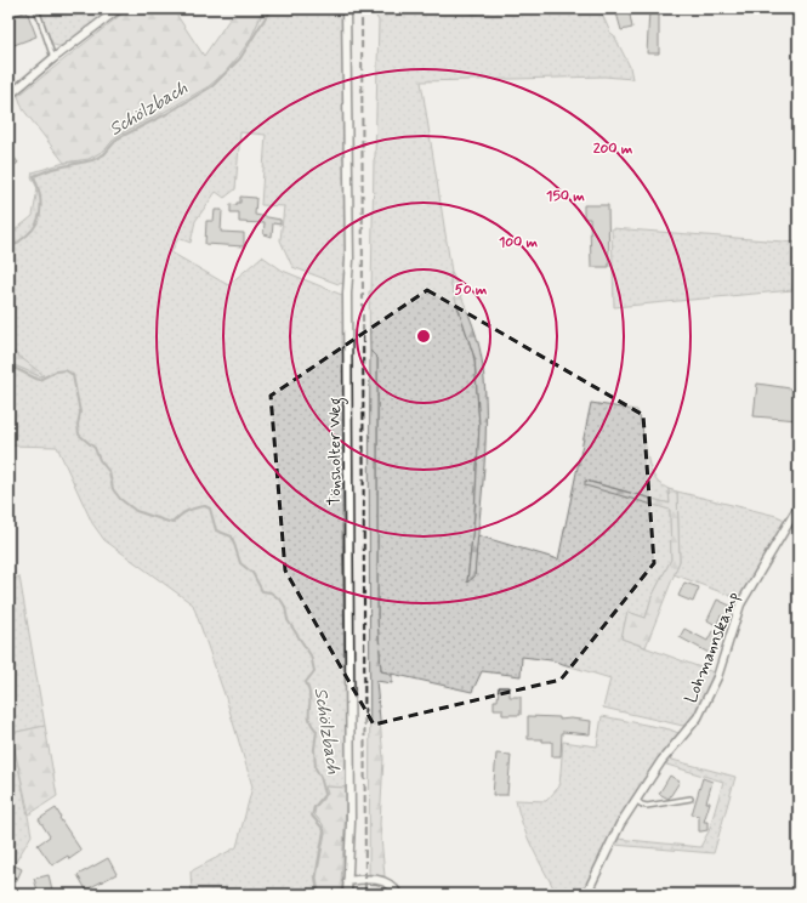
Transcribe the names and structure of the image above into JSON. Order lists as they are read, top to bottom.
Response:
{
  "streets": {
    "street": ["Tönsholter Weg", "Lohmannskamp"]
  },
  "water": ["Schölzbach"],
  "rings": [
    "200 m",
    "150 m",
    "100 m",
    "50 m"
  ]
}
